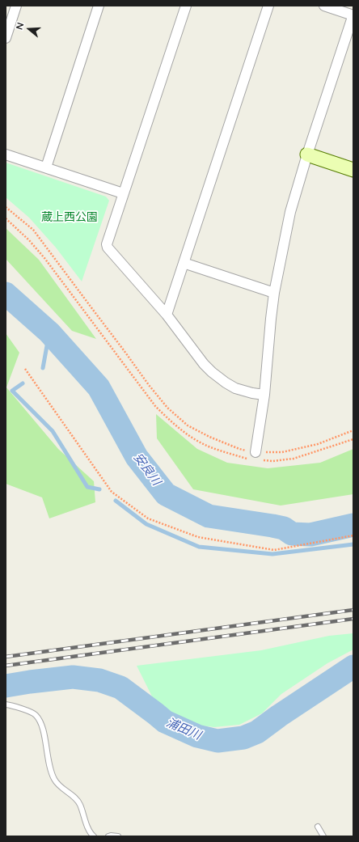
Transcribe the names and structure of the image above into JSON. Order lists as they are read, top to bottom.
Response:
{
  "water": ["安良川", "浦田川"],
  "parks": ["蔵上西公園"],
  "north": "left"
}
